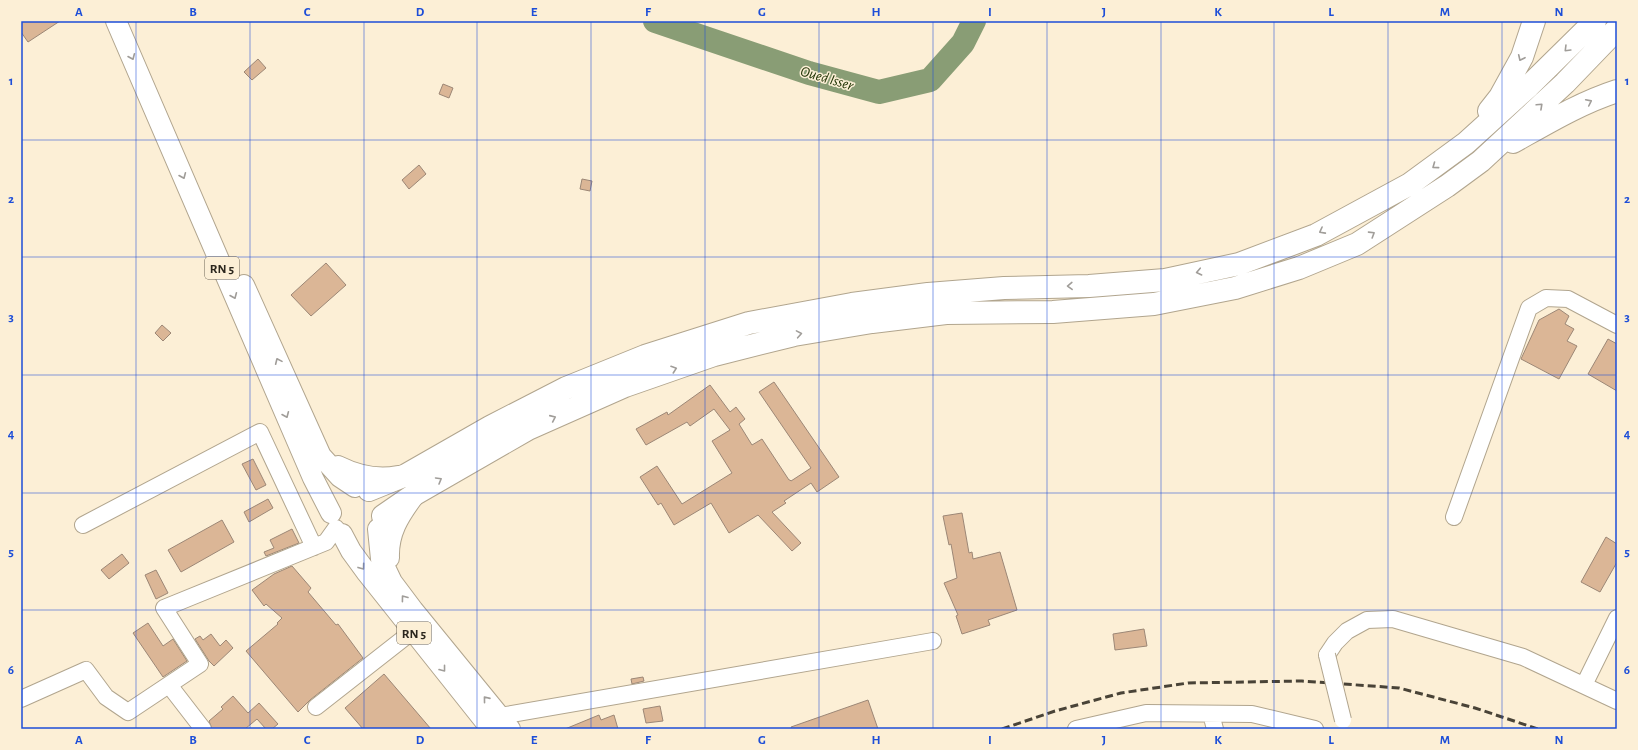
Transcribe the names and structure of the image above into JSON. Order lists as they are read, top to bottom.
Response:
{
  "streets": {
    "main road": ["RN 5"]
  },
  "water": ["Oued Isser"],
  "grid": {
    "columns": [
      "A",
      "B",
      "C",
      "D",
      "E",
      "F",
      "G",
      "H",
      "I",
      "J",
      "K",
      "L",
      "M",
      "N"
    ],
    "rows": [
      "1",
      "2",
      "3",
      "4",
      "5",
      "6"
    ]
  }
}
